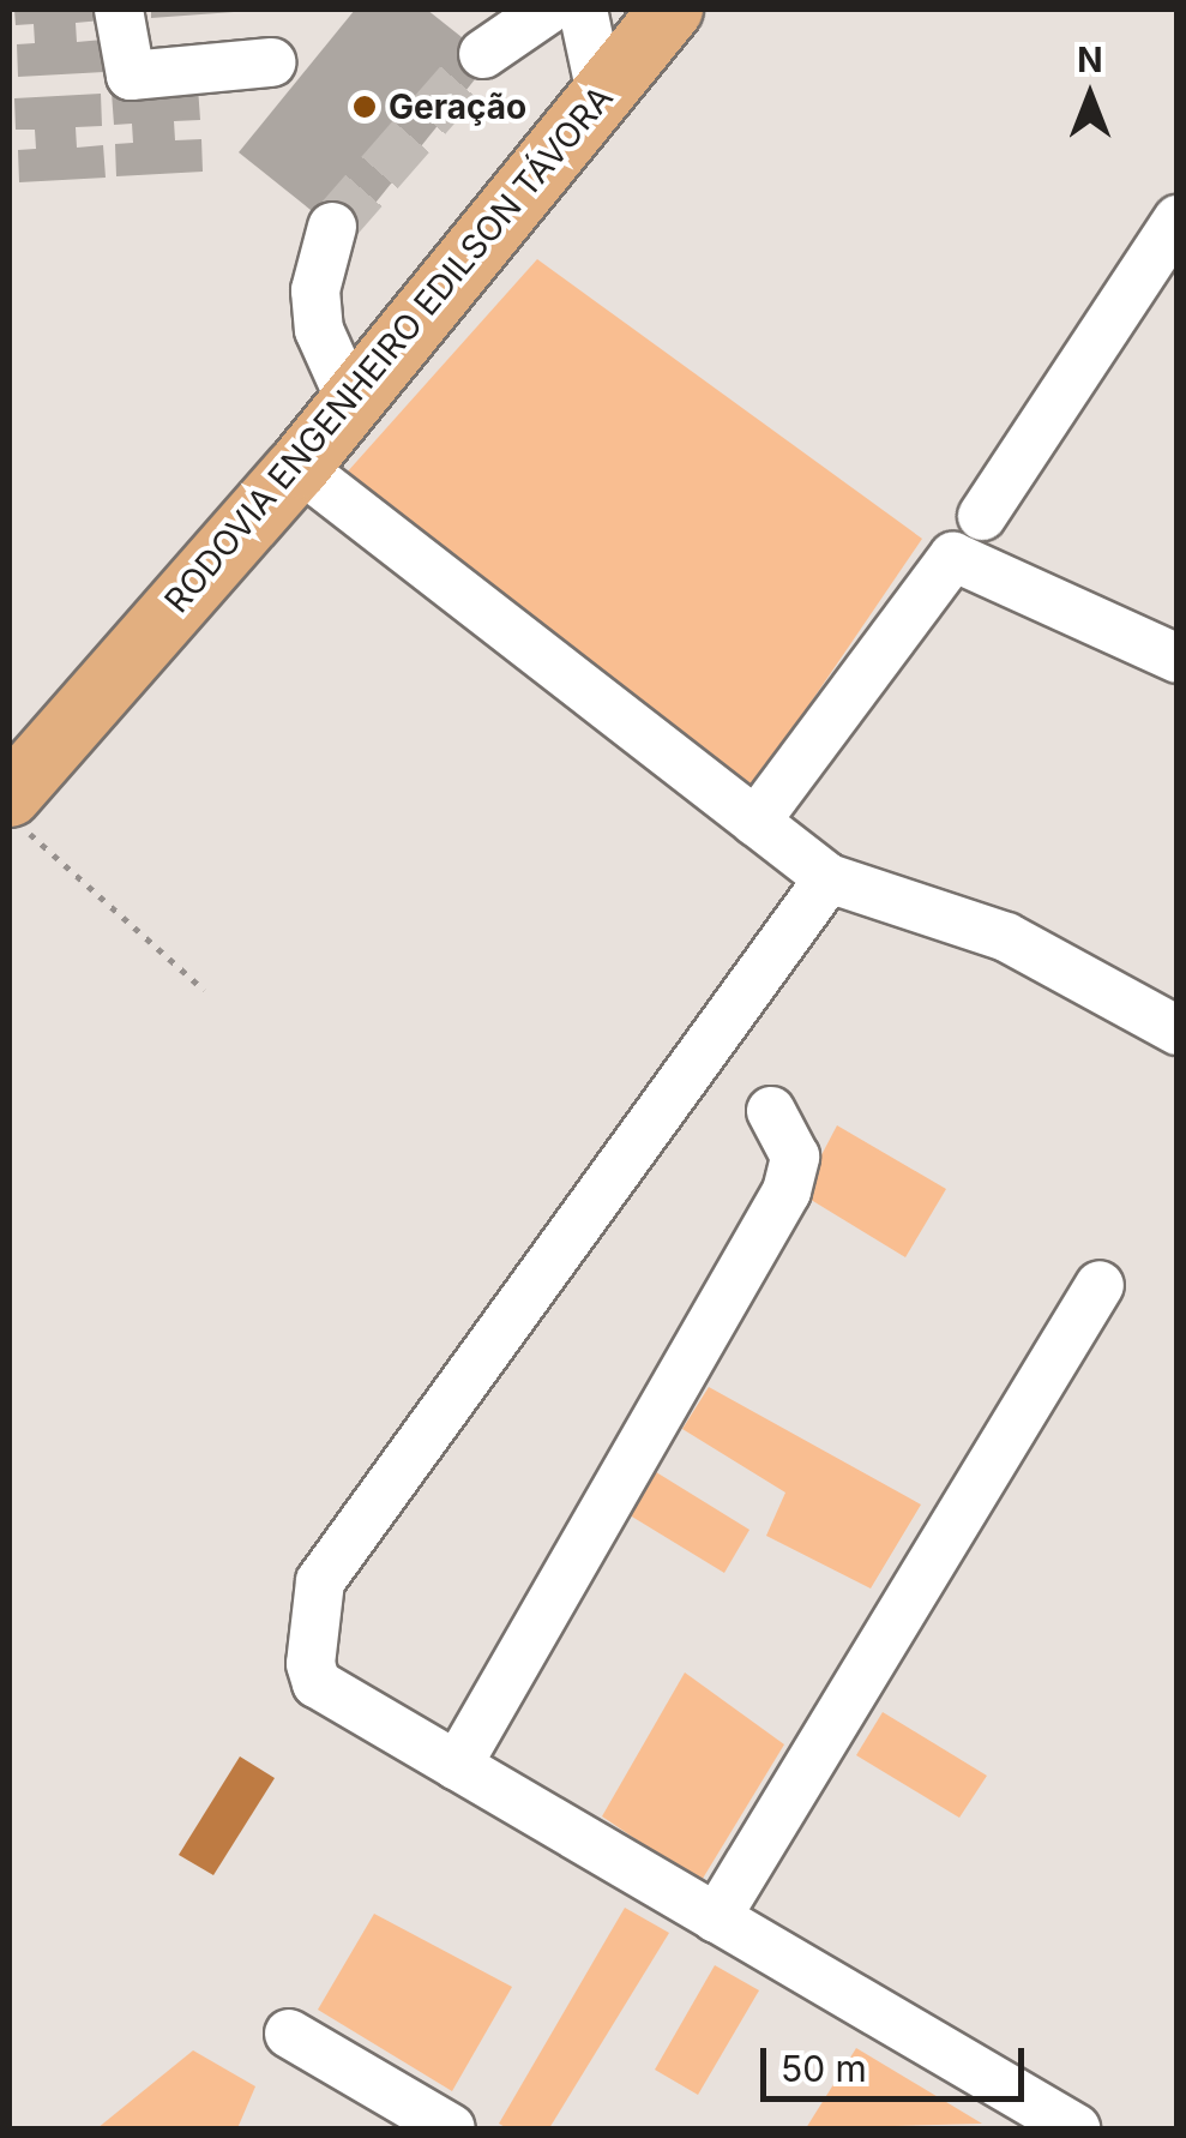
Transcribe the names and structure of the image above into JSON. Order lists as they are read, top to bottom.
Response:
{
  "streets": {
    "main road": ["RODOVIA ENGENHEIRO EDILSON TÁVORA"]
  },
  "places": ["Geração"],
  "scale_bar": "50 m",
  "north": "top"
}
